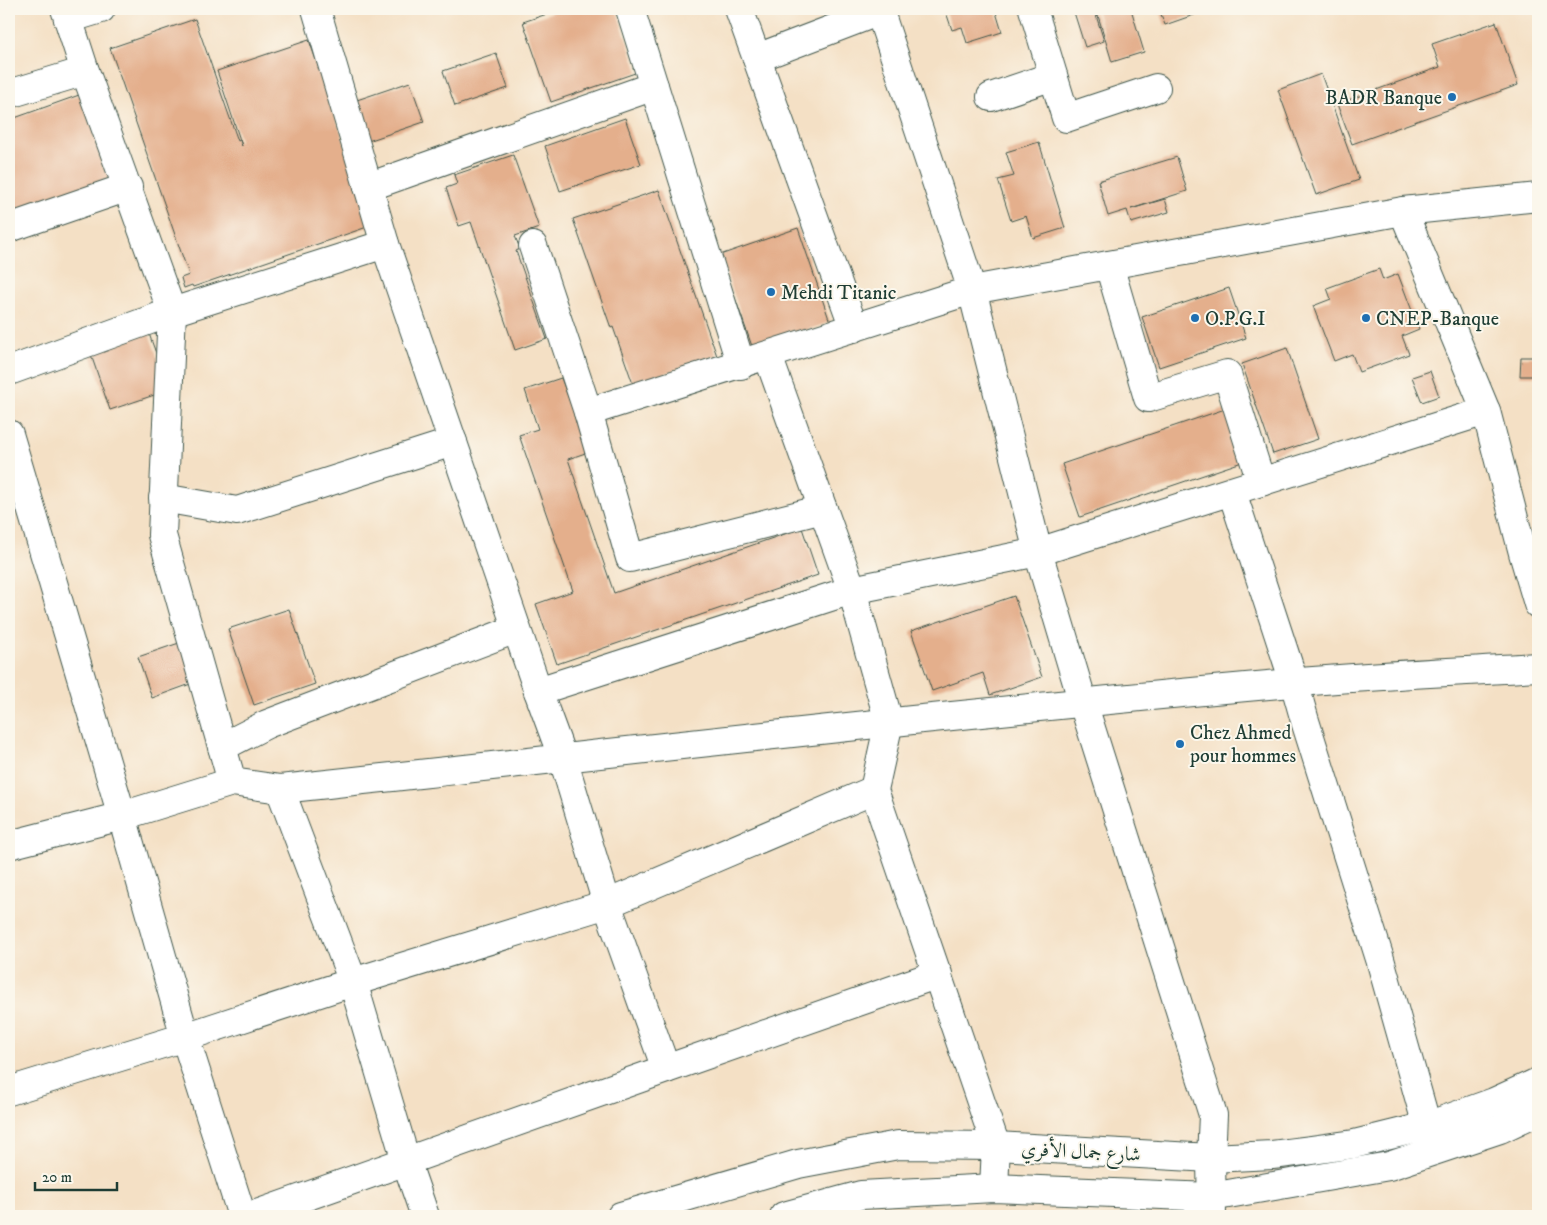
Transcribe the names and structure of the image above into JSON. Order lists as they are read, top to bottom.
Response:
{
  "streets": {
    "street": ["شارع جمال الأفري"]
  },
  "places": [
    "BADR Banque",
    "Mehdi Titanic",
    "O.P.G.I",
    "CNEP-Banque",
    "Chez Ahmed pour hommes"
  ],
  "scale_bar": "20 m"
}
